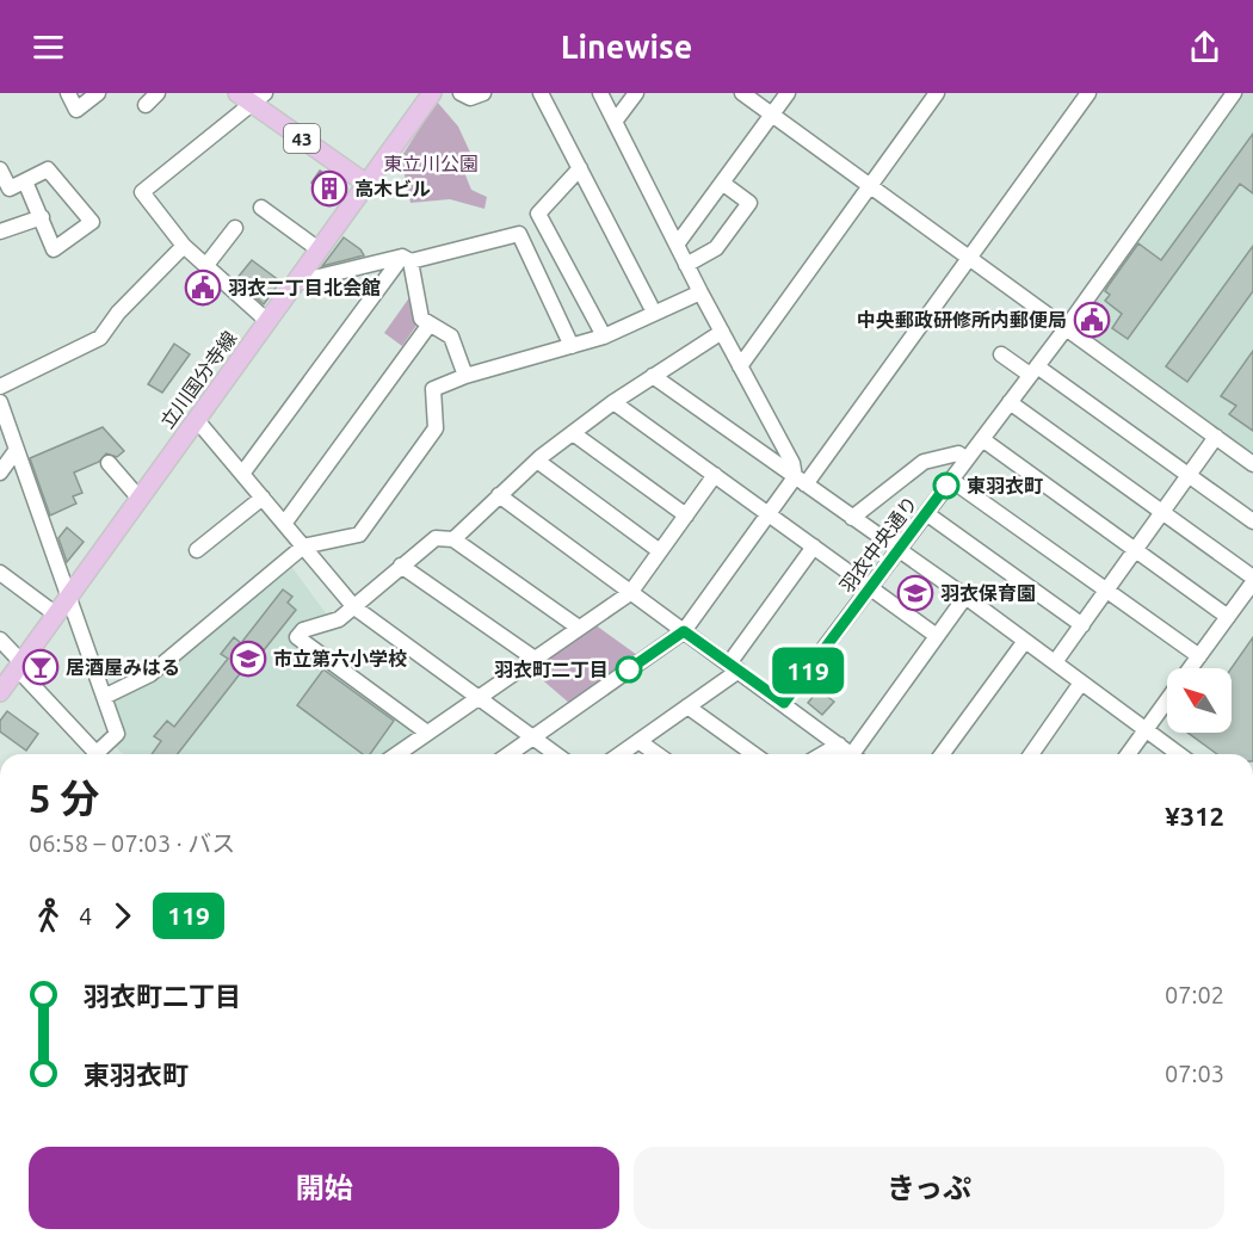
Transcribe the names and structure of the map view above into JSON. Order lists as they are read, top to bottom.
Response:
{
  "streets": {
    "main road": ["43", "立川国分寺線"],
    "street": ["羽衣中央通り"]
  },
  "crossings": [
    ["43", "立川国分寺線"]
  ],
  "parks": ["東立川公園"],
  "places": {
    "building": ["高木ビル"],
    "public building": ["羽衣二丁目北会館", "中央郵政研修所内郵便局"],
    "other": ["東羽衣町", "羽衣町二丁目"],
    "school or university": ["羽衣保育園", "市立第六小学校"],
    "bar": ["居酒屋みはる"]
  },
  "lines": ["bus line 119"],
  "north": "top left",
  "page": {
    "header": "Linewise",
    "on_map": "119",
    "heading": ["5 分", "06:58 – 07:03 · バス", "¥312"],
    "legs": ["4", "119"],
    "list": [
      {
        "name": "羽衣町二丁目",
        "value": "07:02"
      },
      {
        "name": "東羽衣町",
        "value": "07:03"
      }
    ],
    "buttons": ["開始", "きっぷ"]
  }
}
